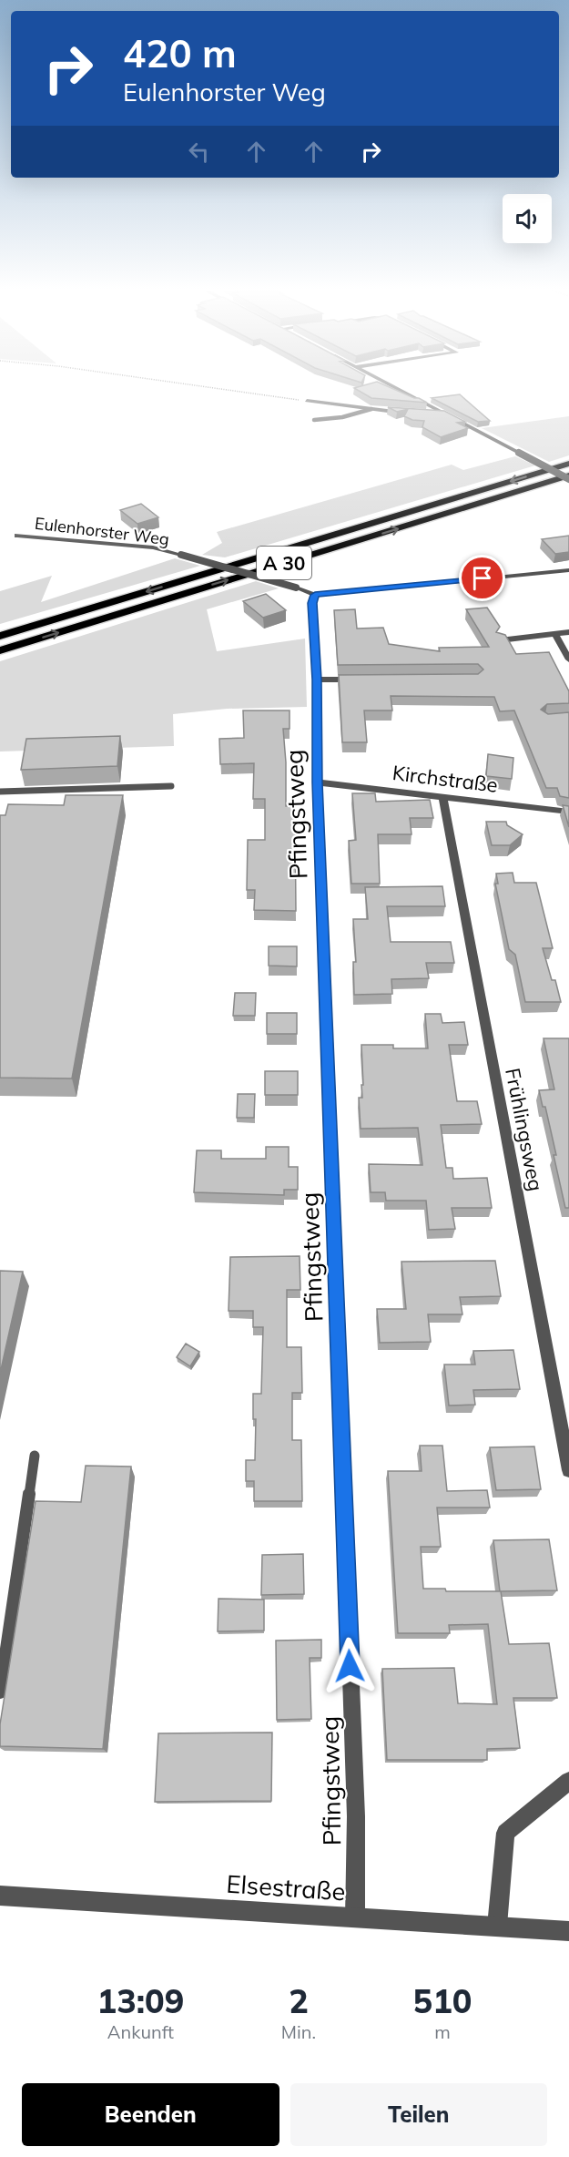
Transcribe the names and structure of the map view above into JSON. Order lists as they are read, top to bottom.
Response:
{
  "streets": {
    "highway": ["A 30"],
    "street": [
      "Eulenhorster Weg",
      "Kirchstraße",
      "Pfingstweg",
      "Frühlingsweg",
      "Elsestraße"
    ]
  },
  "crossings": [
    ["Eulenhorster Weg", "Pfingstweg"],
    ["Kirchstraße", "Pfingstweg"],
    ["Kirchstraße", "Frühlingsweg"],
    ["Pfingstweg", "Elsestraße"]
  ],
  "page": {
    "turn": ["420 m", "Eulenhorster Weg"],
    "eta": [
      "13:09",
      "Ankunft",
      "2",
      "Min.",
      "510",
      "m"
    ],
    "buttons": ["Beenden", "Teilen"]
  }
}
